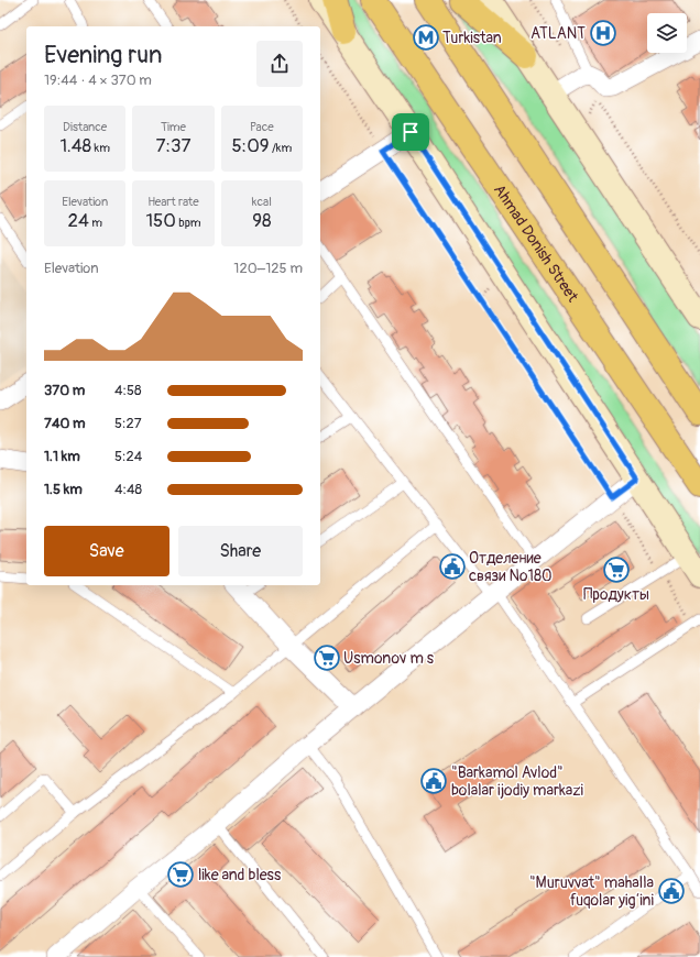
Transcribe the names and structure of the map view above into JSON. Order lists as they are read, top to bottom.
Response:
{
  "streets": {
    "main road": ["Ahmad Donish Street"]
  },
  "places": {
    "hospital": ["ATLANT"],
    "metro station": ["Turkistan"],
    "public building": ["Отделение связи №180", "\"Barkamol Avlod\" bolalar ijodiy markazi", "\"Muruvvat\" mahalla fuqolar yig‘ini"],
    "supermarket": ["Продукты", "Usmonov m s", "like and bless"]
  },
  "page": {
    "heading": ["Evening run", "19:44 · 4 × 370 m"],
    "stats": [
      ["Distance", "1.48 km"],
      ["Time", "7:37"],
      ["Pace", "5:09 /km"],
      ["Elevation", "24 m"],
      ["Heart rate", "150 bpm"],
      ["kcal", "98"]
    ],
    "chart": ["Elevation", "120–125 m"],
    "list": [
      {
        "name": "370 m",
        "note": "4:58"
      },
      {
        "name": "740 m",
        "note": "5:27"
      },
      {
        "name": "1.1 km",
        "note": "5:24"
      },
      {
        "name": "1.5 km",
        "note": "4:48"
      }
    ],
    "buttons": ["Save", "Share"]
  }
}
